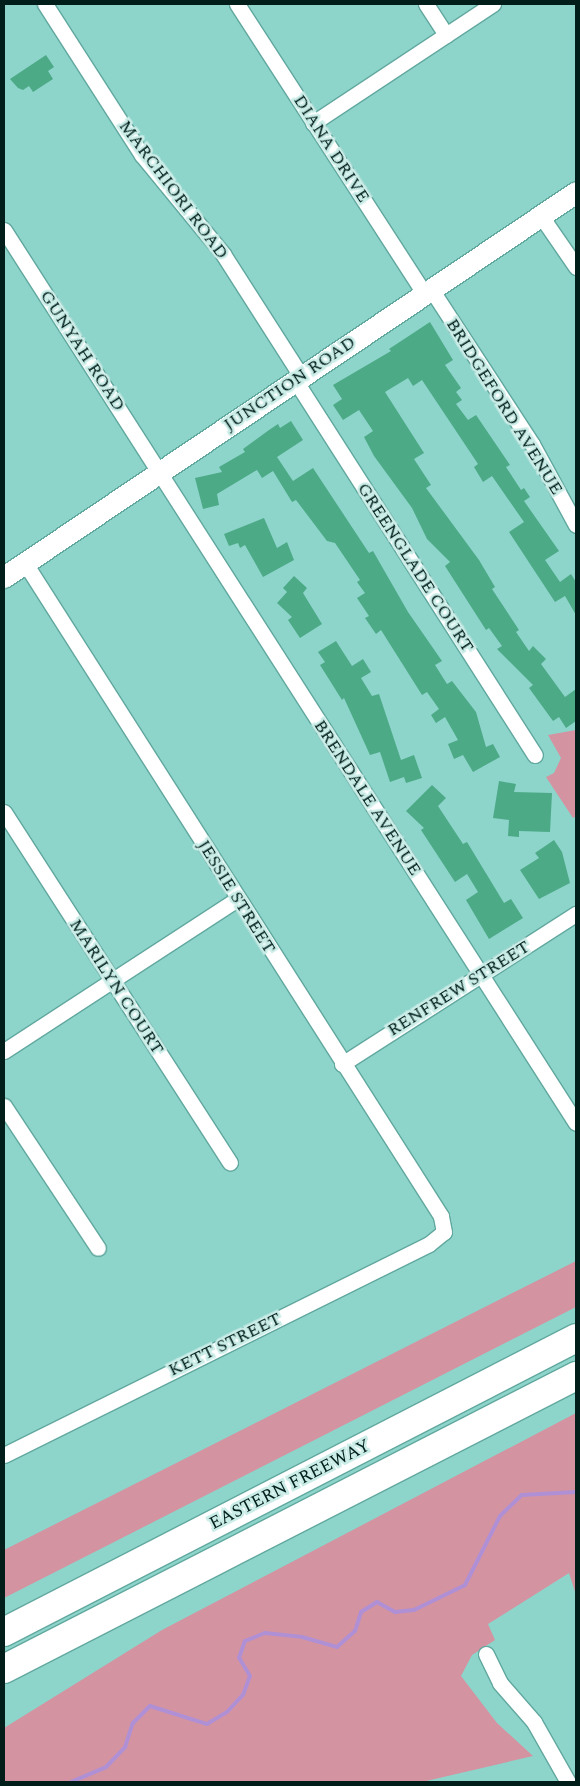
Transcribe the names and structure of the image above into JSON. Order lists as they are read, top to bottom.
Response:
{
  "streets": {
    "highway": ["EASTERN FREEWAY"],
    "street": [
      "DIANA DRIVE",
      "MARCHIORI ROAD",
      "GUNYAH ROAD",
      "JUNCTION ROAD",
      "BRIDGEFORD AVENUE",
      "GREENGLADE COURT",
      "BRENDALE AVENUE",
      "JESSIE STREET",
      "MARILYN COURT",
      "RENFREW STREET",
      "KETT STREET"
    ]
  },
  "crossings": [
    ["DIANA DRIVE", "JUNCTION ROAD"],
    ["DIANA DRIVE", "BRIDGEFORD AVENUE"],
    ["MARCHIORI ROAD", "JUNCTION ROAD"],
    ["MARCHIORI ROAD", "GREENGLADE COURT"],
    ["GUNYAH ROAD", "JUNCTION ROAD"],
    ["GUNYAH ROAD", "BRENDALE AVENUE"],
    ["JUNCTION ROAD", "BRIDGEFORD AVENUE"],
    ["JUNCTION ROAD", "GREENGLADE COURT"],
    ["JUNCTION ROAD", "BRENDALE AVENUE"],
    ["JUNCTION ROAD", "JESSIE STREET"],
    ["BRENDALE AVENUE", "RENFREW STREET"],
    ["JESSIE STREET", "RENFREW STREET"],
    ["JESSIE STREET", "KETT STREET"]
  ]
}
